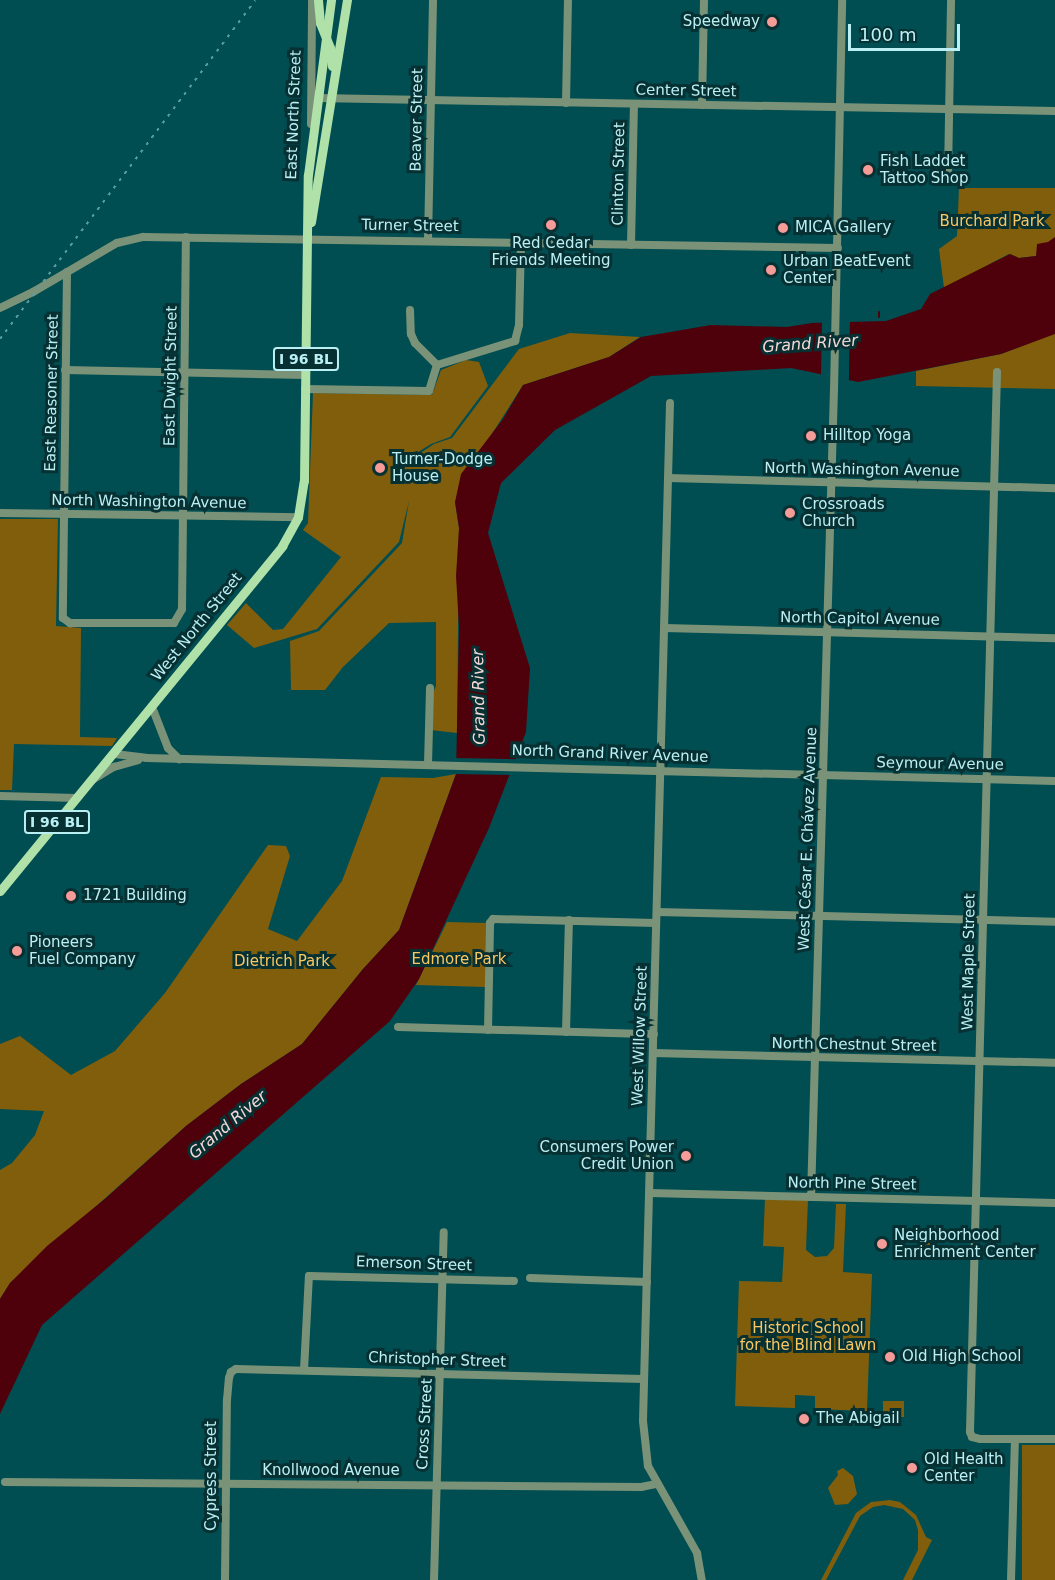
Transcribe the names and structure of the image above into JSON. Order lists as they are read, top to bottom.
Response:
{
  "streets": {
    "main road": ["East North Street", "I 96 BL", "West North Street"],
    "street": [
      "Center Street",
      "Beaver Street",
      "Clinton Street",
      "Turner Street",
      "East Dwight Street",
      "East Reasoner Street",
      "North Washington Avenue",
      "North Capitol Avenue",
      "North Grand River Avenue",
      "Seymour Avenue",
      "West César E. Chávez Avenue",
      "West Maple Street",
      "West Willow Street",
      "North Chestnut Street",
      "North Pine Street",
      "Emerson Street",
      "Christopher Street",
      "Cross Street",
      "Knollwood Avenue",
      "Cypress Street"
    ]
  },
  "crossings": [
    ["Center Street", "East North Street"],
    ["Center Street", "Beaver Street"],
    ["Center Street", "Clinton Street"],
    ["Center Street", "I 96 BL"],
    ["Center Street", "West César E. Chávez Avenue"],
    ["East North Street", "Turner Street"],
    ["East North Street", "I 96 BL"],
    ["East North Street", "North Washington Avenue"],
    ["East North Street", "West North Street"],
    ["Beaver Street", "Turner Street"],
    ["Clinton Street", "Turner Street"],
    ["Turner Street", "East Dwight Street"],
    ["Turner Street", "East Reasoner Street"],
    ["Turner Street", "West César E. Chávez Avenue"],
    ["I 96 BL", "West North Street"],
    ["I 96 BL", "North Grand River Avenue"],
    ["East Dwight Street", "East Reasoner Street"],
    ["East Dwight Street", "North Washington Avenue"],
    ["East Reasoner Street", "North Washington Avenue"],
    ["North Washington Avenue", "West North Street"],
    ["North Washington Avenue", "West César E. Chávez Avenue"],
    ["North Washington Avenue", "West Maple Street"],
    ["North Washington Avenue", "West Willow Street"],
    ["North Capitol Avenue", "West César E. Chávez Avenue"],
    ["North Capitol Avenue", "West Maple Street"],
    ["North Capitol Avenue", "West Willow Street"],
    ["West North Street", "North Grand River Avenue"],
    ["North Grand River Avenue", "Seymour Avenue"],
    ["North Grand River Avenue", "West César E. Chávez Avenue"],
    ["North Grand River Avenue", "West Willow Street"],
    ["Seymour Avenue", "West César E. Chávez Avenue"],
    ["Seymour Avenue", "West Maple Street"],
    ["West César E. Chávez Avenue", "North Chestnut Street"],
    ["West César E. Chávez Avenue", "North Pine Street"],
    ["West Maple Street", "North Chestnut Street"],
    ["West Maple Street", "North Pine Street"],
    ["West Willow Street", "North Chestnut Street"],
    ["West Willow Street", "North Pine Street"],
    ["West Willow Street", "Christopher Street"],
    ["West Willow Street", "Knollwood Avenue"],
    ["Emerson Street", "Christopher Street"],
    ["Emerson Street", "Cross Street"],
    ["Christopher Street", "Cross Street"],
    ["Christopher Street", "Cypress Street"],
    ["Cross Street", "Knollwood Avenue"],
    ["Knollwood Avenue", "Cypress Street"]
  ],
  "water": ["Grand River"],
  "parks": [
    "Burchard Park",
    "Edmore Park",
    "Dietrich Park",
    "Historic School for the Blind Lawn"
  ],
  "places": [
    "Speedway",
    "Fish Laddet Tattoo Shop",
    "Red Cedar Friends Meeting",
    "MICA Gallery",
    "Urban BeatEvent Center",
    "Hilltop Yoga",
    "Turner-Dodge House",
    "Crossroads Church",
    "1721 Building",
    "Pioneers Fuel Company",
    "Consumers Power Credit Union",
    "Neighborhood Enrichment Center",
    "Old High School",
    "The Abigail",
    "Old Health Center"
  ],
  "scale_bar": "100 m"
}
